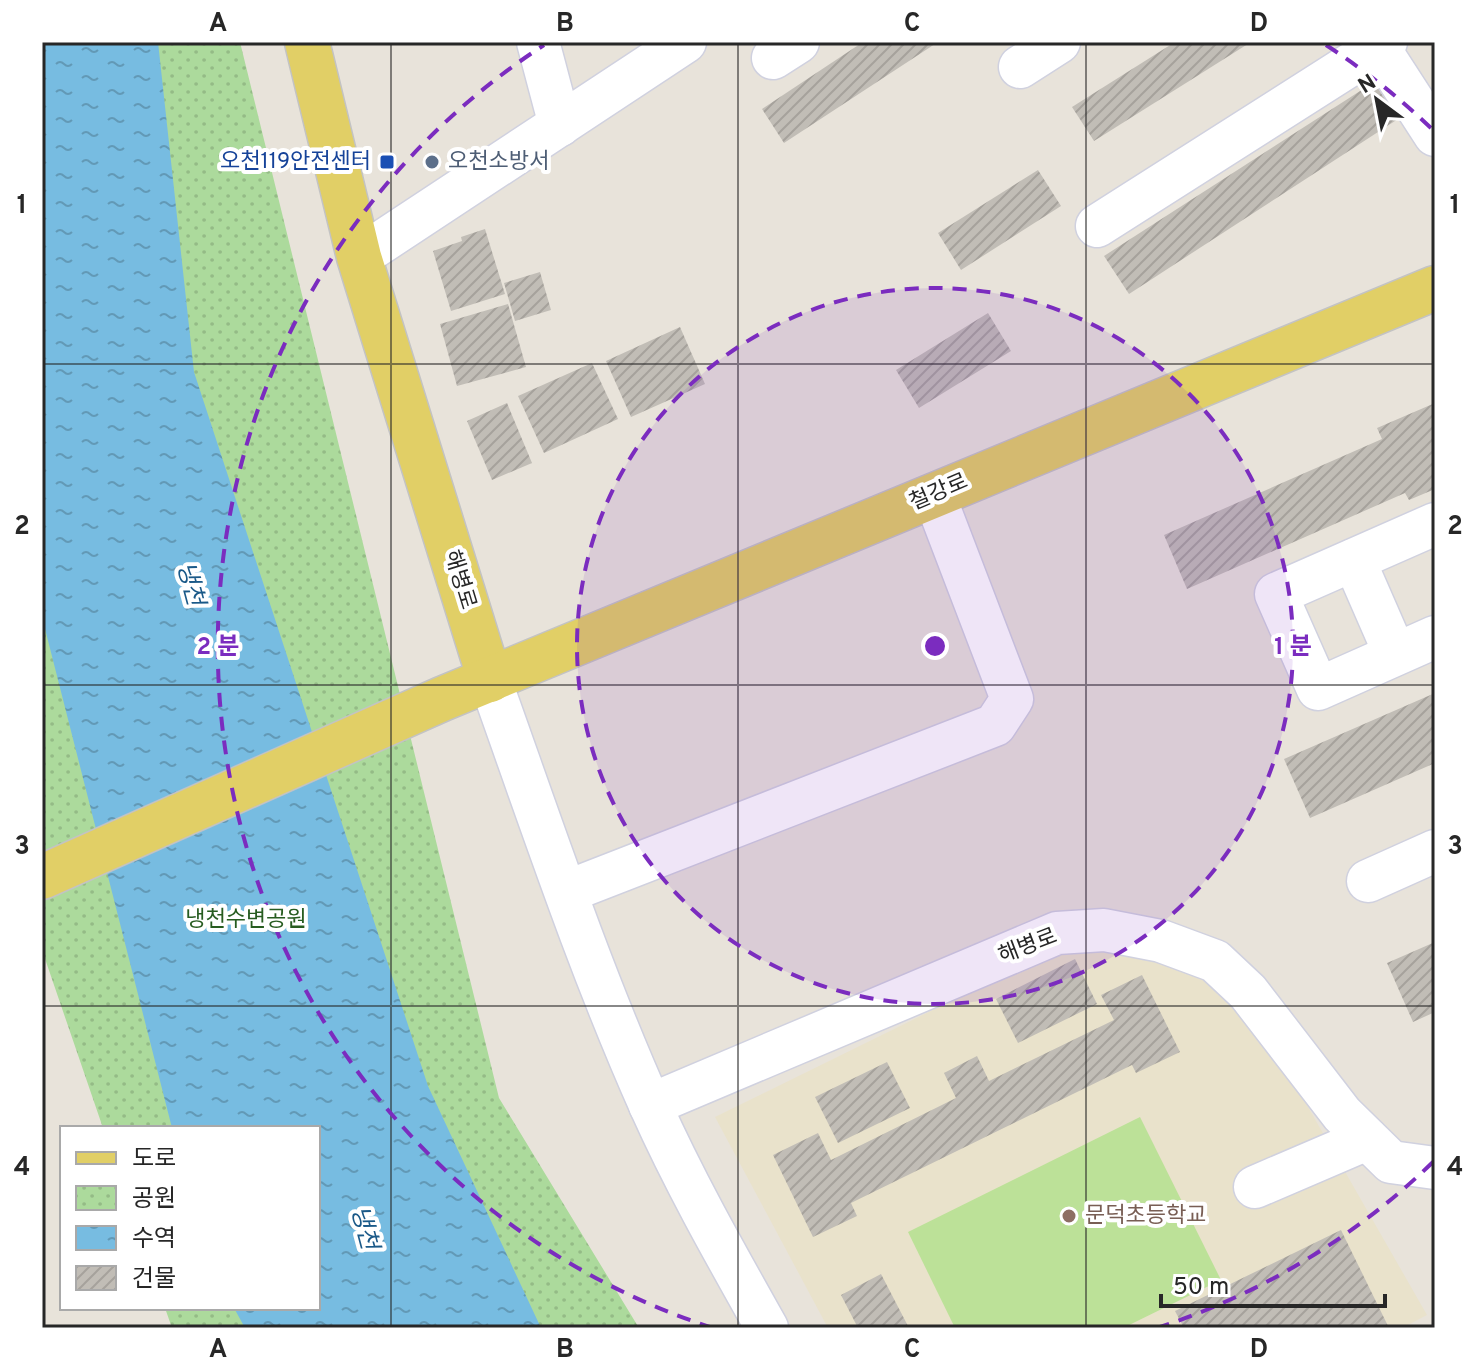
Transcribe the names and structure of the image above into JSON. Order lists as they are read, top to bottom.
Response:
{
  "streets": {
    "main road": ["철강로", "해병로"]
  },
  "crossings": [
    ["철강로", "해병로"]
  ],
  "water": ["냉천"],
  "parks": ["냉천수변공원"],
  "places": {
    "transit": ["오천119안전센터"],
    "other": ["오천소방서", "문덕초등학교"]
  },
  "legend": [
    "도로",
    "공원",
    "수역",
    "건물"
  ],
  "scale_bar": "50 m",
  "north": "top left",
  "grid": {
    "columns": [
      "A",
      "B",
      "C",
      "D"
    ],
    "rows": [
      "1",
      "2",
      "3",
      "4"
    ]
  },
  "rings": ["1 분", "2 분"]
}
